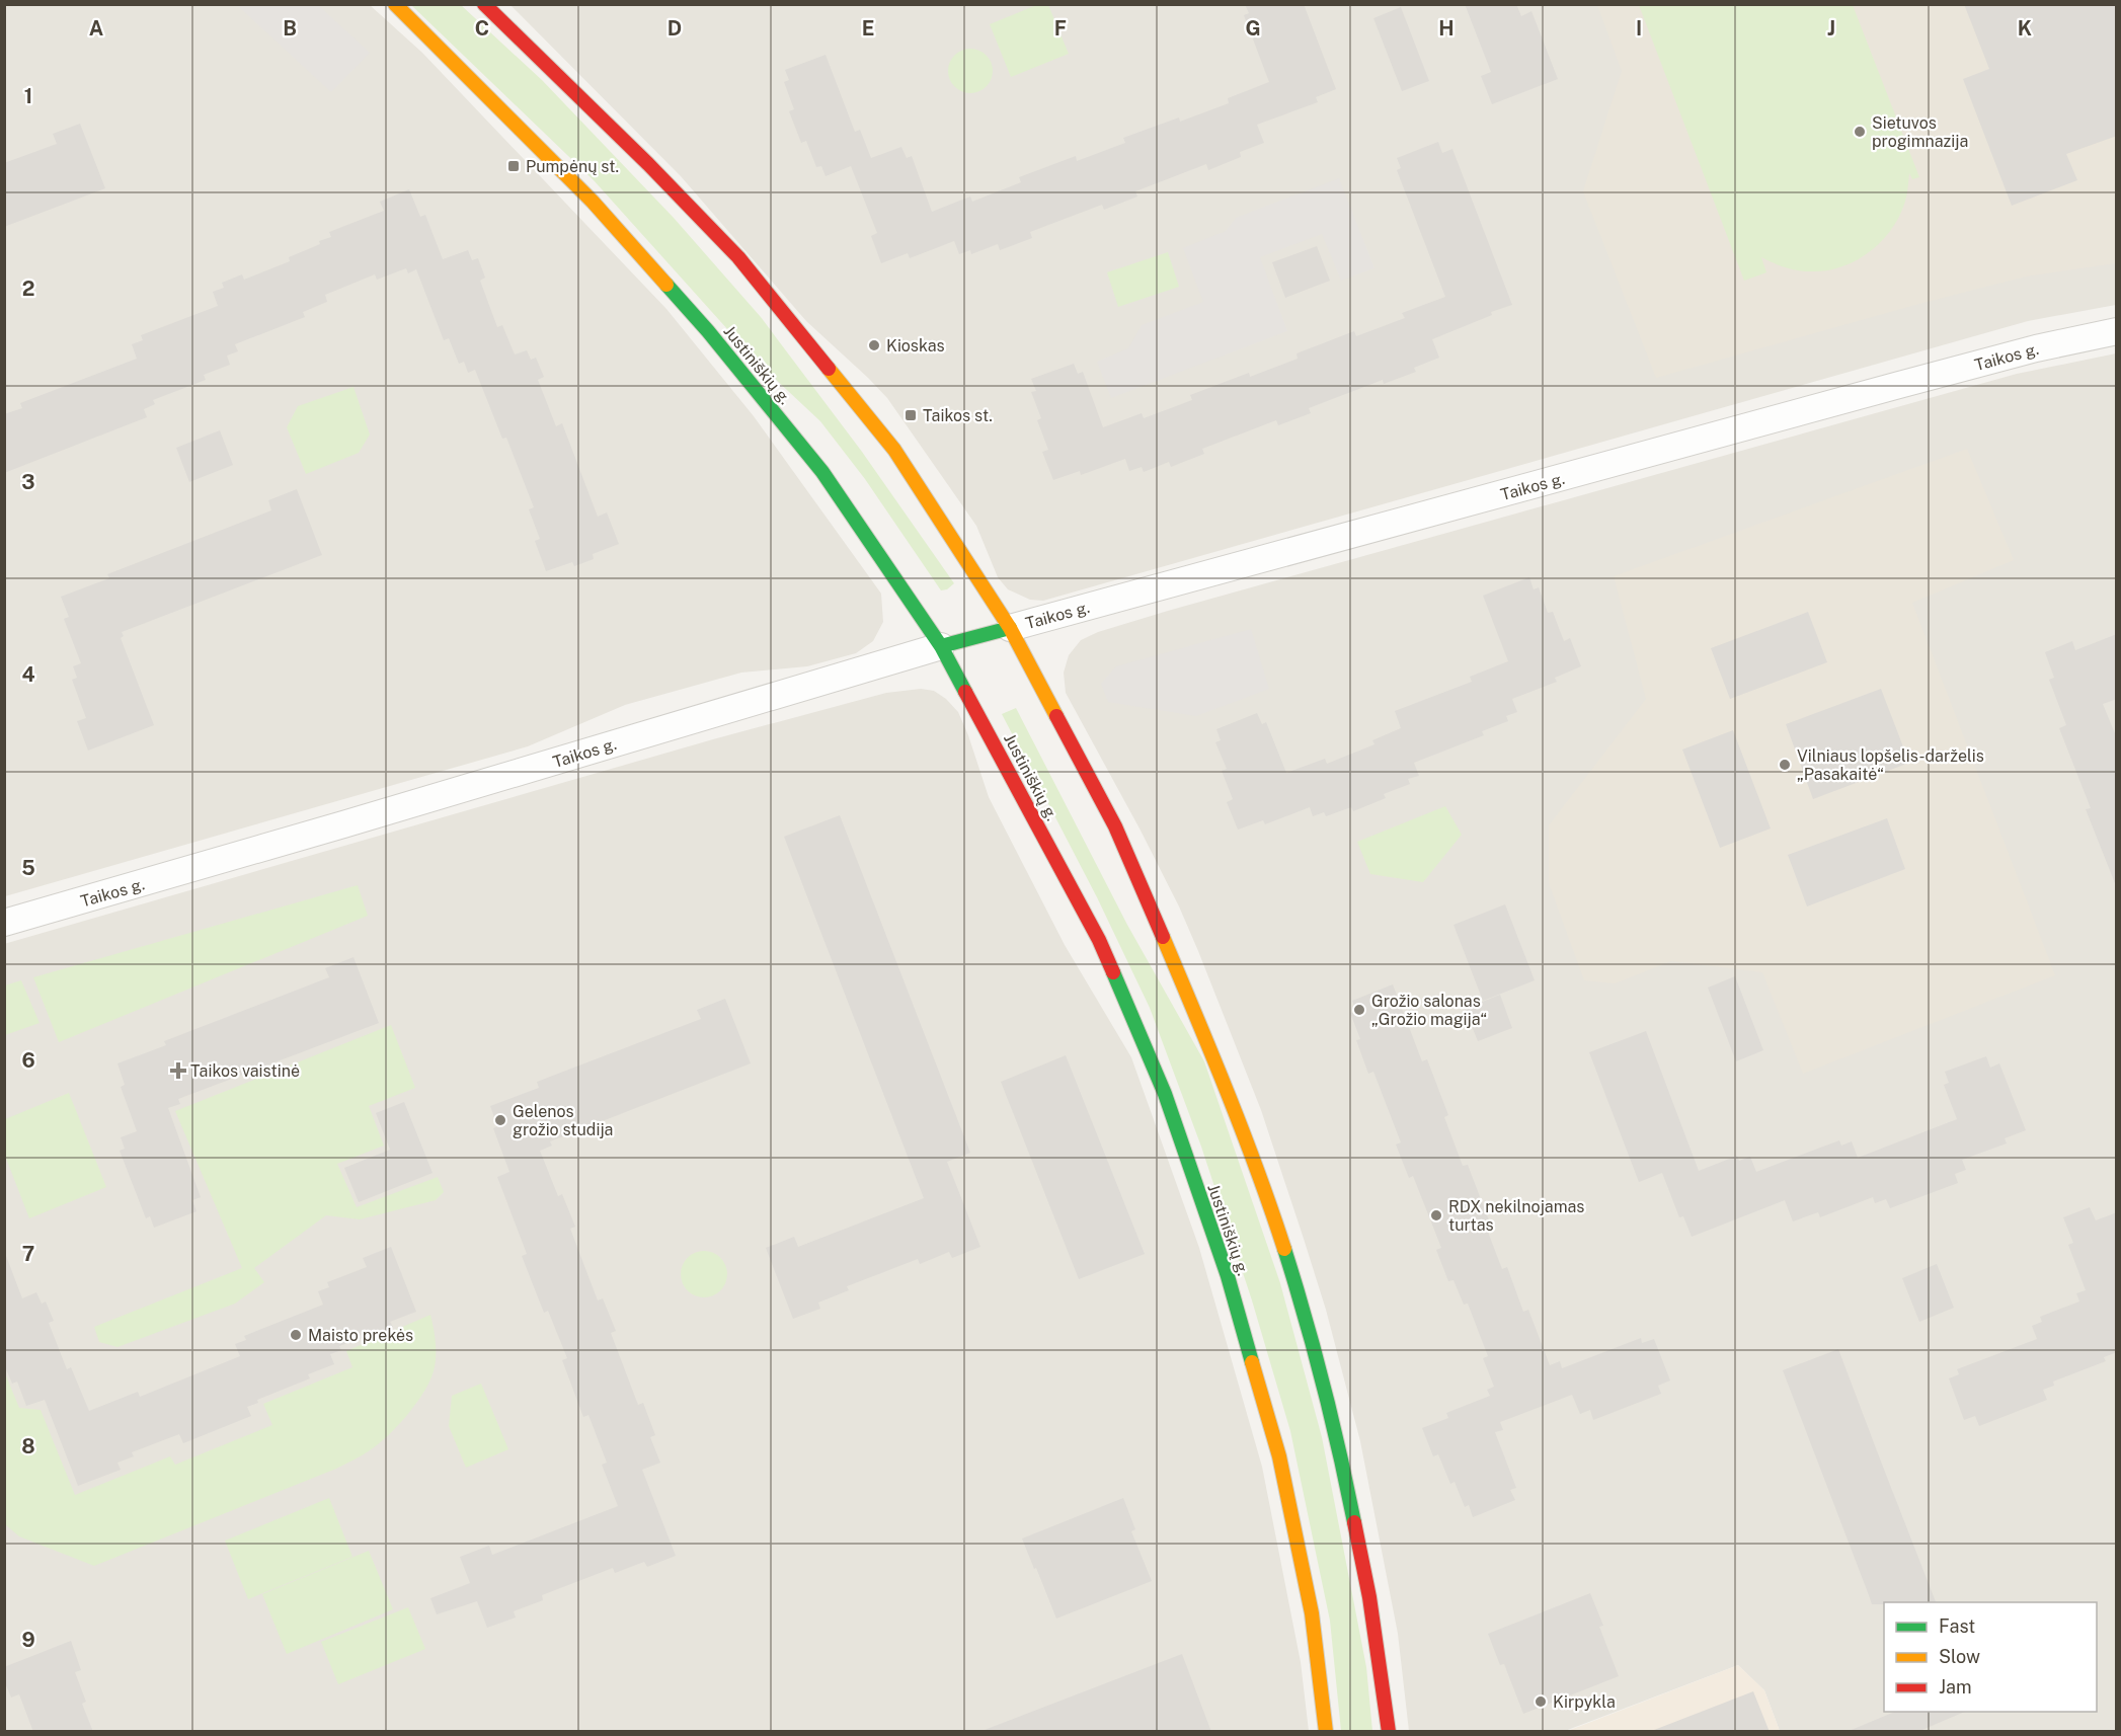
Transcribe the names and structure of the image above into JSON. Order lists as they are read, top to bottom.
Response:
{
  "streets": {
    "main road": ["Taikos g.", "Justiniškių g."]
  },
  "crossings": [
    ["Taikos g.", "Justiniškių g."]
  ],
  "places": {
    "other": [
      "Sietuvos progimnazija",
      "Kioskas",
      "Vilniaus lopšelis-darželis „Pasakaitė“",
      "Grožio salonas „Grožio magija“",
      "Gelenos grožio studija",
      "RDX nekilnojamas turtas",
      "Maisto prekės",
      "Kirpykla"
    ],
    "transit": ["Pumpėnų st.", "Taikos st."],
    "health": ["Taikos vaistinė"]
  },
  "legend": ["Fast", "Slow", "Jam"],
  "grid": {
    "columns": [
      "A",
      "B",
      "C",
      "D",
      "E",
      "F",
      "G",
      "H",
      "I",
      "J",
      "K"
    ],
    "rows": [
      "1",
      "2",
      "3",
      "4",
      "5",
      "6",
      "7",
      "8",
      "9"
    ]
  }
}
